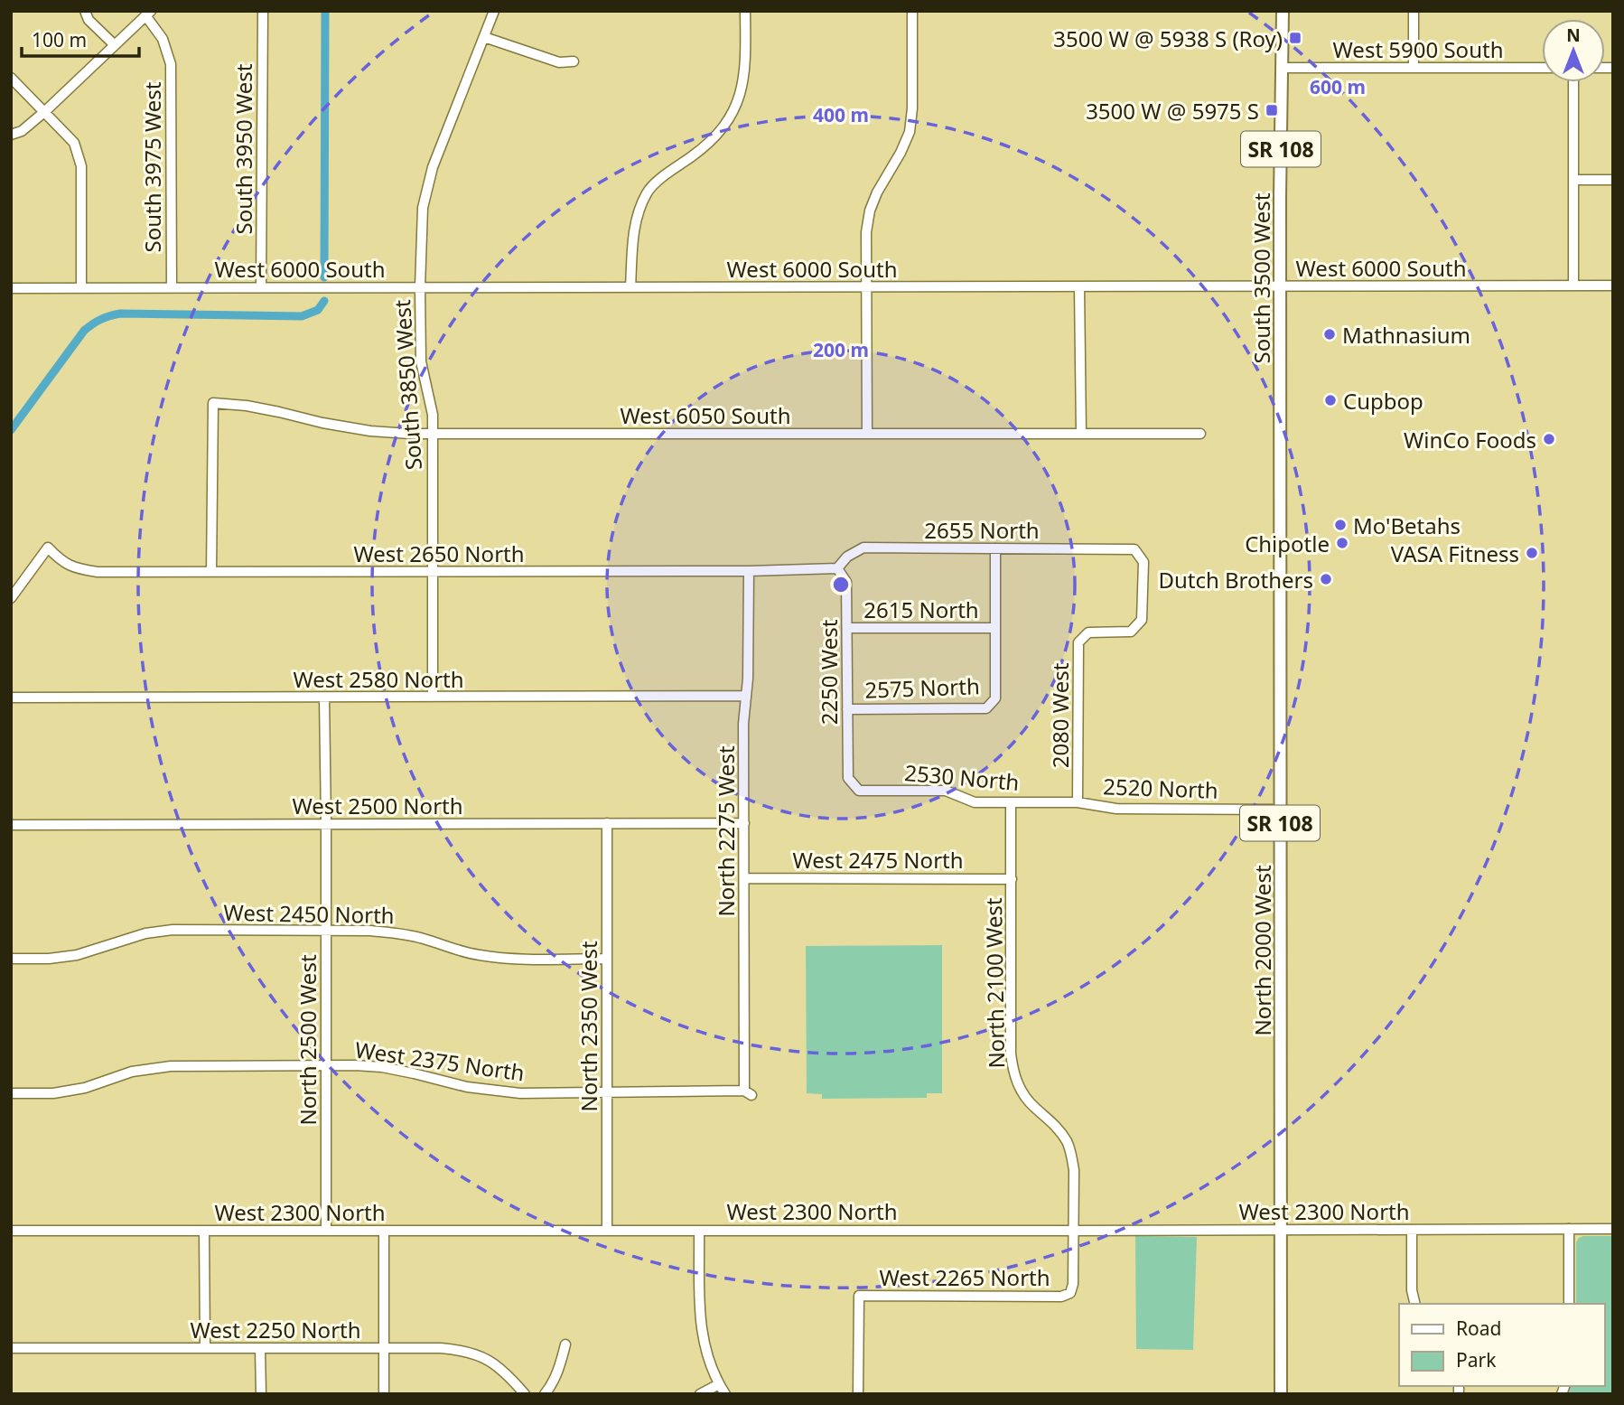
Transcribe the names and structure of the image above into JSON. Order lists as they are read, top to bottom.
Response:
{
  "streets": {
    "main road": ["SR 108", "South 3500 West", "North 2000 West"],
    "street": [
      "West 5900 South",
      "South 3950 West",
      "South 3975 West",
      "West 6000 South",
      "South 3850 West",
      "West 6050 South",
      "2655 North",
      "West 2650 North",
      "2615 North",
      "2250 West",
      "West 2580 North",
      "2575 North",
      "2080 West",
      "2530 North",
      "2520 North",
      "West 2500 North",
      "North 2275 West",
      "West 2475 North",
      "West 2450 North",
      "North 2100 West",
      "North 2350 West",
      "North 2500 West",
      "West 2375 North",
      "West 2300 North",
      "West 2265 North",
      "West 2250 North"
    ]
  },
  "crossings": [
    ["West 5900 South", "South 3500 West"],
    ["South 3950 West", "West 6000 South"],
    ["South 3975 West", "West 6000 South"],
    ["West 6000 South", "South 3500 West"],
    ["West 6000 South", "South 3850 West"],
    ["South 3500 West", "North 2000 West"],
    ["South 3850 West", "West 6050 South"],
    ["South 3850 West", "West 2650 North"],
    ["South 3850 West", "West 2580 North"],
    ["West 6050 South", "West 2650 North"],
    ["2655 North", "West 2650 North"],
    ["2655 North", "2250 West"],
    ["2655 North", "2080 West"],
    ["West 2650 North", "2250 West"],
    ["West 2650 North", "North 2275 West"],
    ["2615 North", "2250 West"],
    ["2615 North", "2575 North"],
    ["2250 West", "2575 North"],
    ["2250 West", "2530 North"],
    ["West 2580 North", "North 2275 West"],
    ["West 2580 North", "North 2500 West"],
    ["2080 West", "2530 North"],
    ["2080 West", "2520 North"],
    ["2530 North", "2520 North"],
    ["2530 North", "North 2100 West"],
    ["2520 North", "North 2000 West"],
    ["West 2500 North", "North 2275 West"],
    ["West 2500 North", "North 2350 West"],
    ["West 2500 North", "North 2500 West"],
    ["North 2275 West", "West 2475 North"],
    ["North 2275 West", "West 2375 North"],
    ["West 2475 North", "North 2100 West"],
    ["West 2450 North", "North 2350 West"],
    ["West 2450 North", "North 2500 West"],
    ["North 2000 West", "West 2300 North"],
    ["North 2100 West", "West 2300 North"],
    ["North 2100 West", "West 2265 North"],
    ["North 2350 West", "West 2375 North"],
    ["North 2350 West", "West 2300 North"],
    ["North 2500 West", "West 2375 North"],
    ["North 2500 West", "West 2300 North"]
  ],
  "places": {
    "transit": ["3500 W @ 5938 S (Roy)", "3500 W @ 5975 S"],
    "other": [
      "Mathnasium",
      "Cupbop",
      "WinCo Foods",
      "Mo'Betahs",
      "Chipotle",
      "VASA Fitness",
      "Dutch Brothers"
    ]
  },
  "legend": ["Road", "Park"],
  "scale_bar": "100 m",
  "north": "top",
  "rings": ["600 m", "400 m", "200 m"]
}
